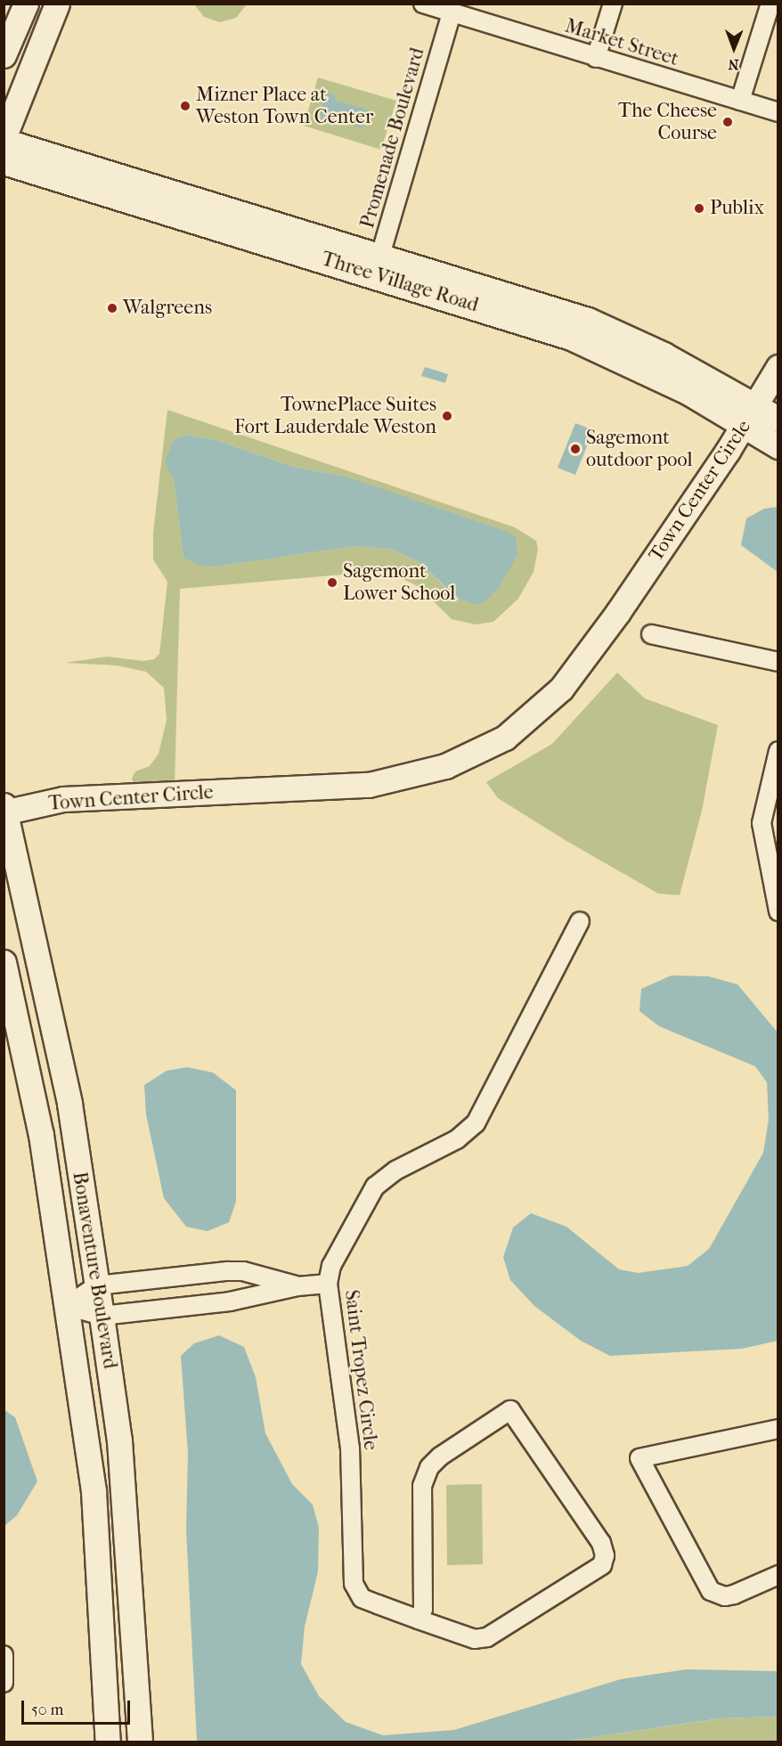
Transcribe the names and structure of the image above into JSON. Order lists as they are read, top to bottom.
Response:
{
  "streets": {
    "street": [
      "Market Street",
      "Promenade Boulevard",
      "Three Village Road",
      "Town Center Circle",
      "Bonaventure Boulevard",
      "Saint Tropez Circle"
    ]
  },
  "crossings": [
    ["Market Street", "Promenade Boulevard"],
    ["Promenade Boulevard", "Three Village Road"],
    ["Three Village Road", "Town Center Circle"],
    ["Town Center Circle", "Bonaventure Boulevard"]
  ],
  "places": [
    "Mizner Place at Weston Town Center",
    "The Cheese Course",
    "Publix",
    "Walgreens",
    "TownePlace Suites Fort Lauderdale Weston",
    "Sagemont outdoor pool",
    "Sagemont Lower School"
  ],
  "scale_bar": "50 m",
  "north": "bottom"
}
